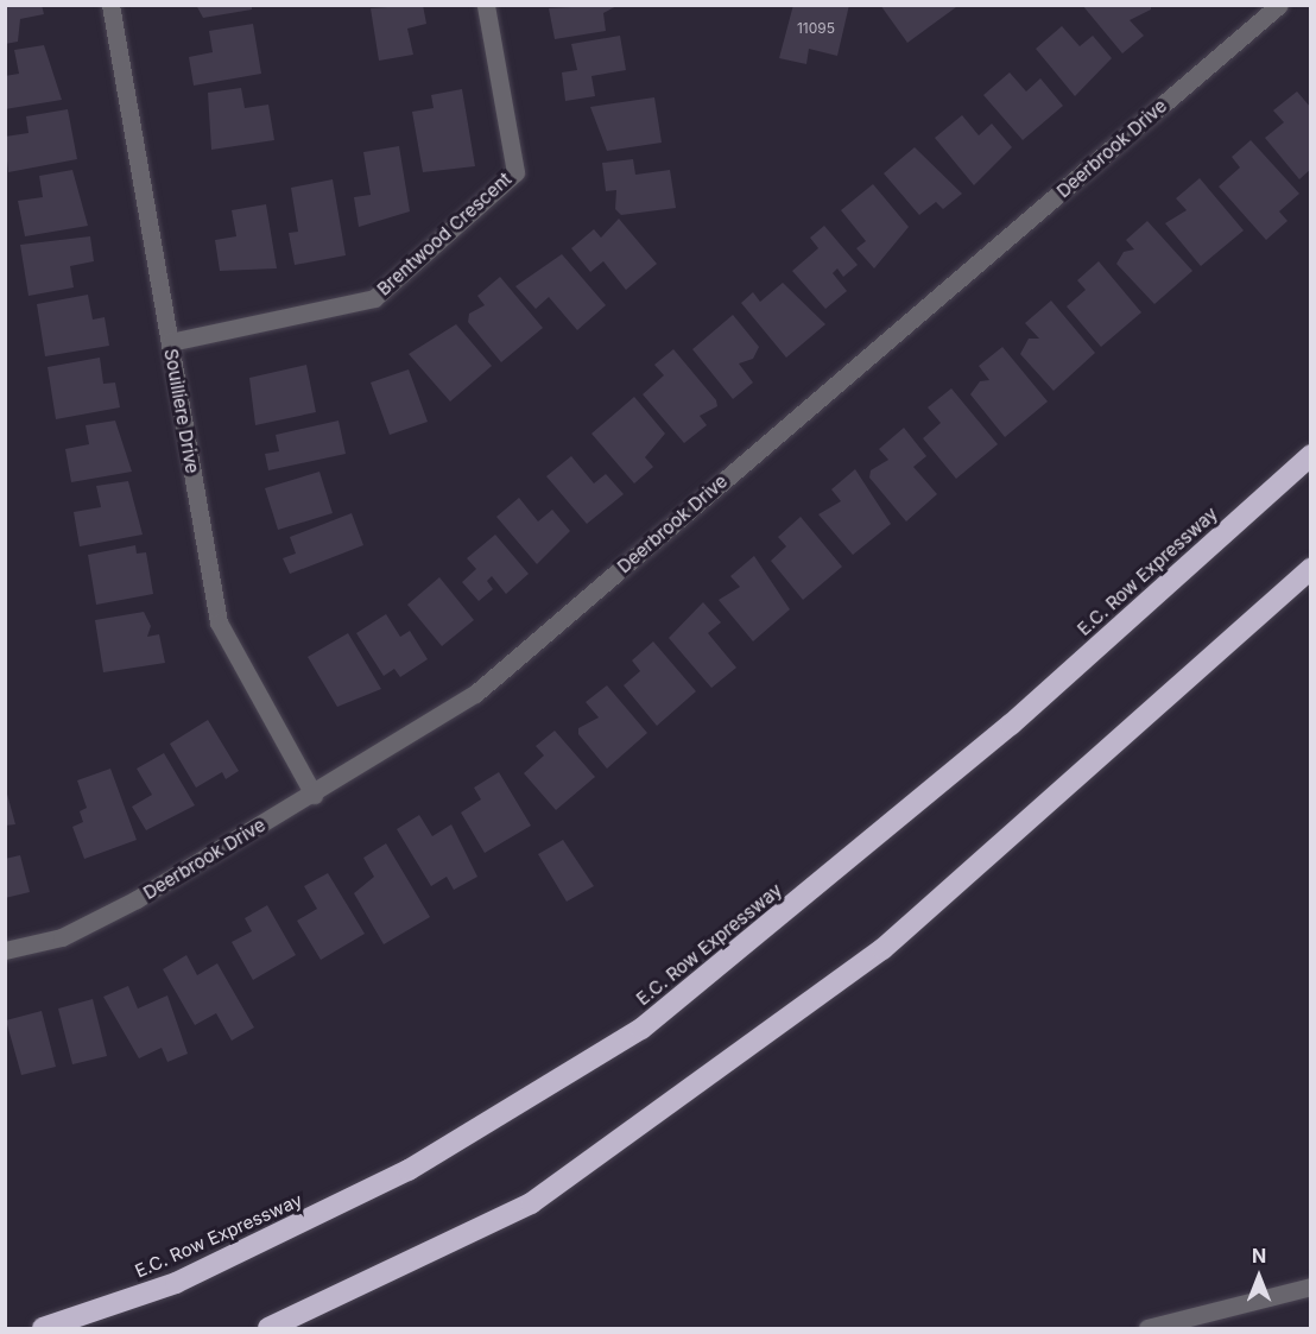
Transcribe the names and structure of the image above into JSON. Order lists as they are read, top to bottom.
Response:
{
  "streets": {
    "highway": ["E.C. Row Expressway"],
    "street": ["Deerbrook Drive", "Brentwood Crescent", "Souilliere Drive"]
  },
  "crossings": [
    ["Deerbrook Drive", "Souilliere Drive"],
    ["Brentwood Crescent", "Souilliere Drive"]
  ],
  "house_numbers": ["11095"],
  "north": "top"
}
